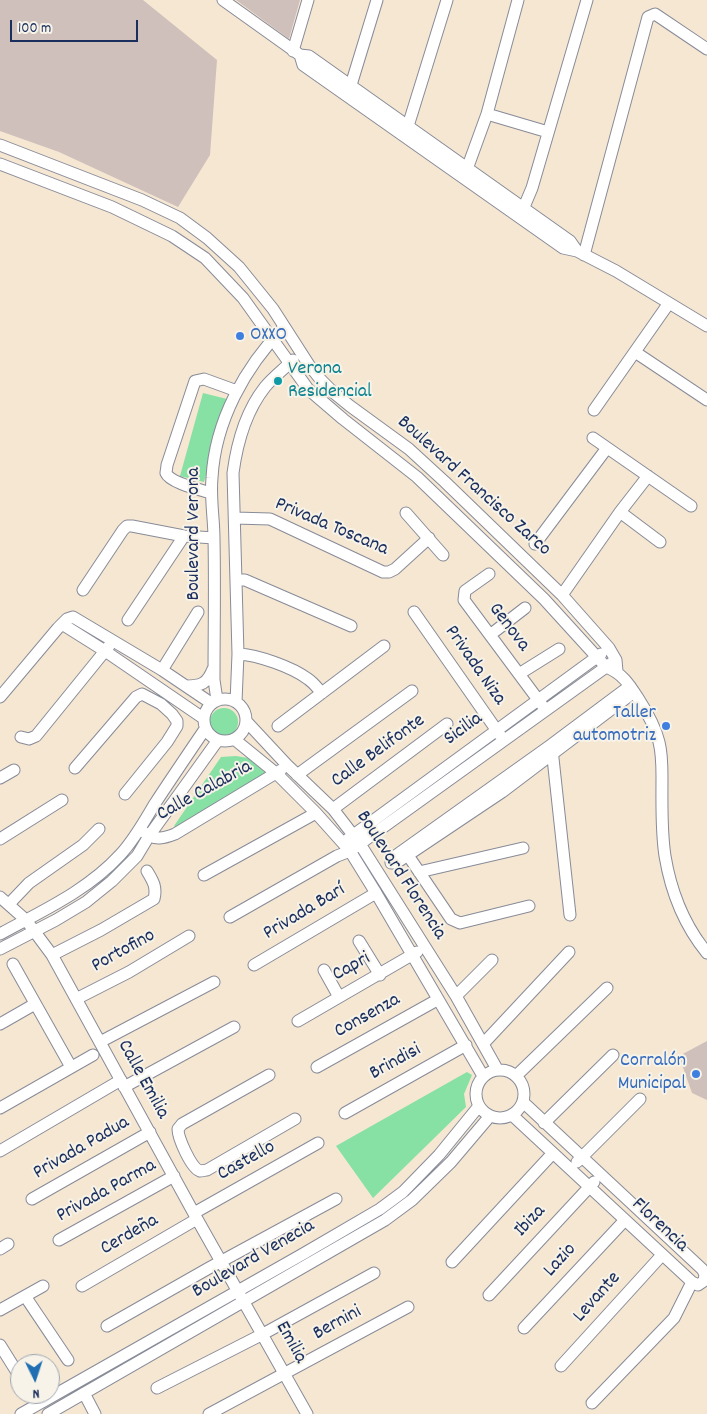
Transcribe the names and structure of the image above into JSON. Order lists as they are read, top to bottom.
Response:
{
  "streets": {
    "street": [
      "Boulevard Francisco Zarco",
      "Privada Toscana",
      "Boulevard Verona",
      "Genova",
      "Privada Niza",
      "Sicilia",
      "Calle Belifonte",
      "Calle Calabria",
      "Boulevard Florencia",
      "Privada Barí",
      "Portofino",
      "Capri",
      "Consenza",
      "Brindisi",
      "Calle Emilia",
      "Privada Padua",
      "Castello",
      "Privada Parma",
      "Ibiza",
      "Florencia",
      "Cerdeña",
      "Boulevard Venecia",
      "Lazio",
      "Levante",
      "Bernini",
      "Emilia"
    ]
  },
  "crossings": [
    ["Boulevard Francisco Zarco", "Boulevard Verona"],
    ["Boulevard Francisco Zarco", "Sicilia"],
    ["Privada Toscana", "Boulevard Verona"],
    ["Boulevard Verona", "Boulevard Florencia"],
    ["Genova", "Sicilia"],
    ["Privada Niza", "Sicilia"],
    ["Sicilia", "Boulevard Florencia"],
    ["Calle Belifonte", "Boulevard Florencia"],
    ["Calle Calabria", "Boulevard Florencia"],
    ["Boulevard Florencia", "Privada Barí"],
    ["Boulevard Florencia", "Capri"],
    ["Boulevard Florencia", "Consenza"],
    ["Boulevard Florencia", "Brindisi"],
    ["Boulevard Florencia", "Florencia"],
    ["Boulevard Florencia", "Boulevard Venecia"],
    ["Portofino", "Calle Emilia"],
    ["Calle Emilia", "Privada Padua"],
    ["Calle Emilia", "Castello"],
    ["Calle Emilia", "Privada Parma"],
    ["Calle Emilia", "Cerdeña"],
    ["Calle Emilia", "Boulevard Venecia"],
    ["Calle Emilia", "Emilia"],
    ["Castello", "Cerdeña"],
    ["Ibiza", "Florencia"],
    ["Florencia", "Boulevard Venecia"],
    ["Florencia", "Lazio"],
    ["Florencia", "Levante"],
    ["Boulevard Venecia", "Emilia"],
    ["Bernini", "Emilia"]
  ],
  "places": [
    "OXXO",
    "Verona Residencial",
    "Taller automotriz",
    "Corralón Municipal"
  ],
  "scale_bar": "100 m",
  "north": "bottom"
}
